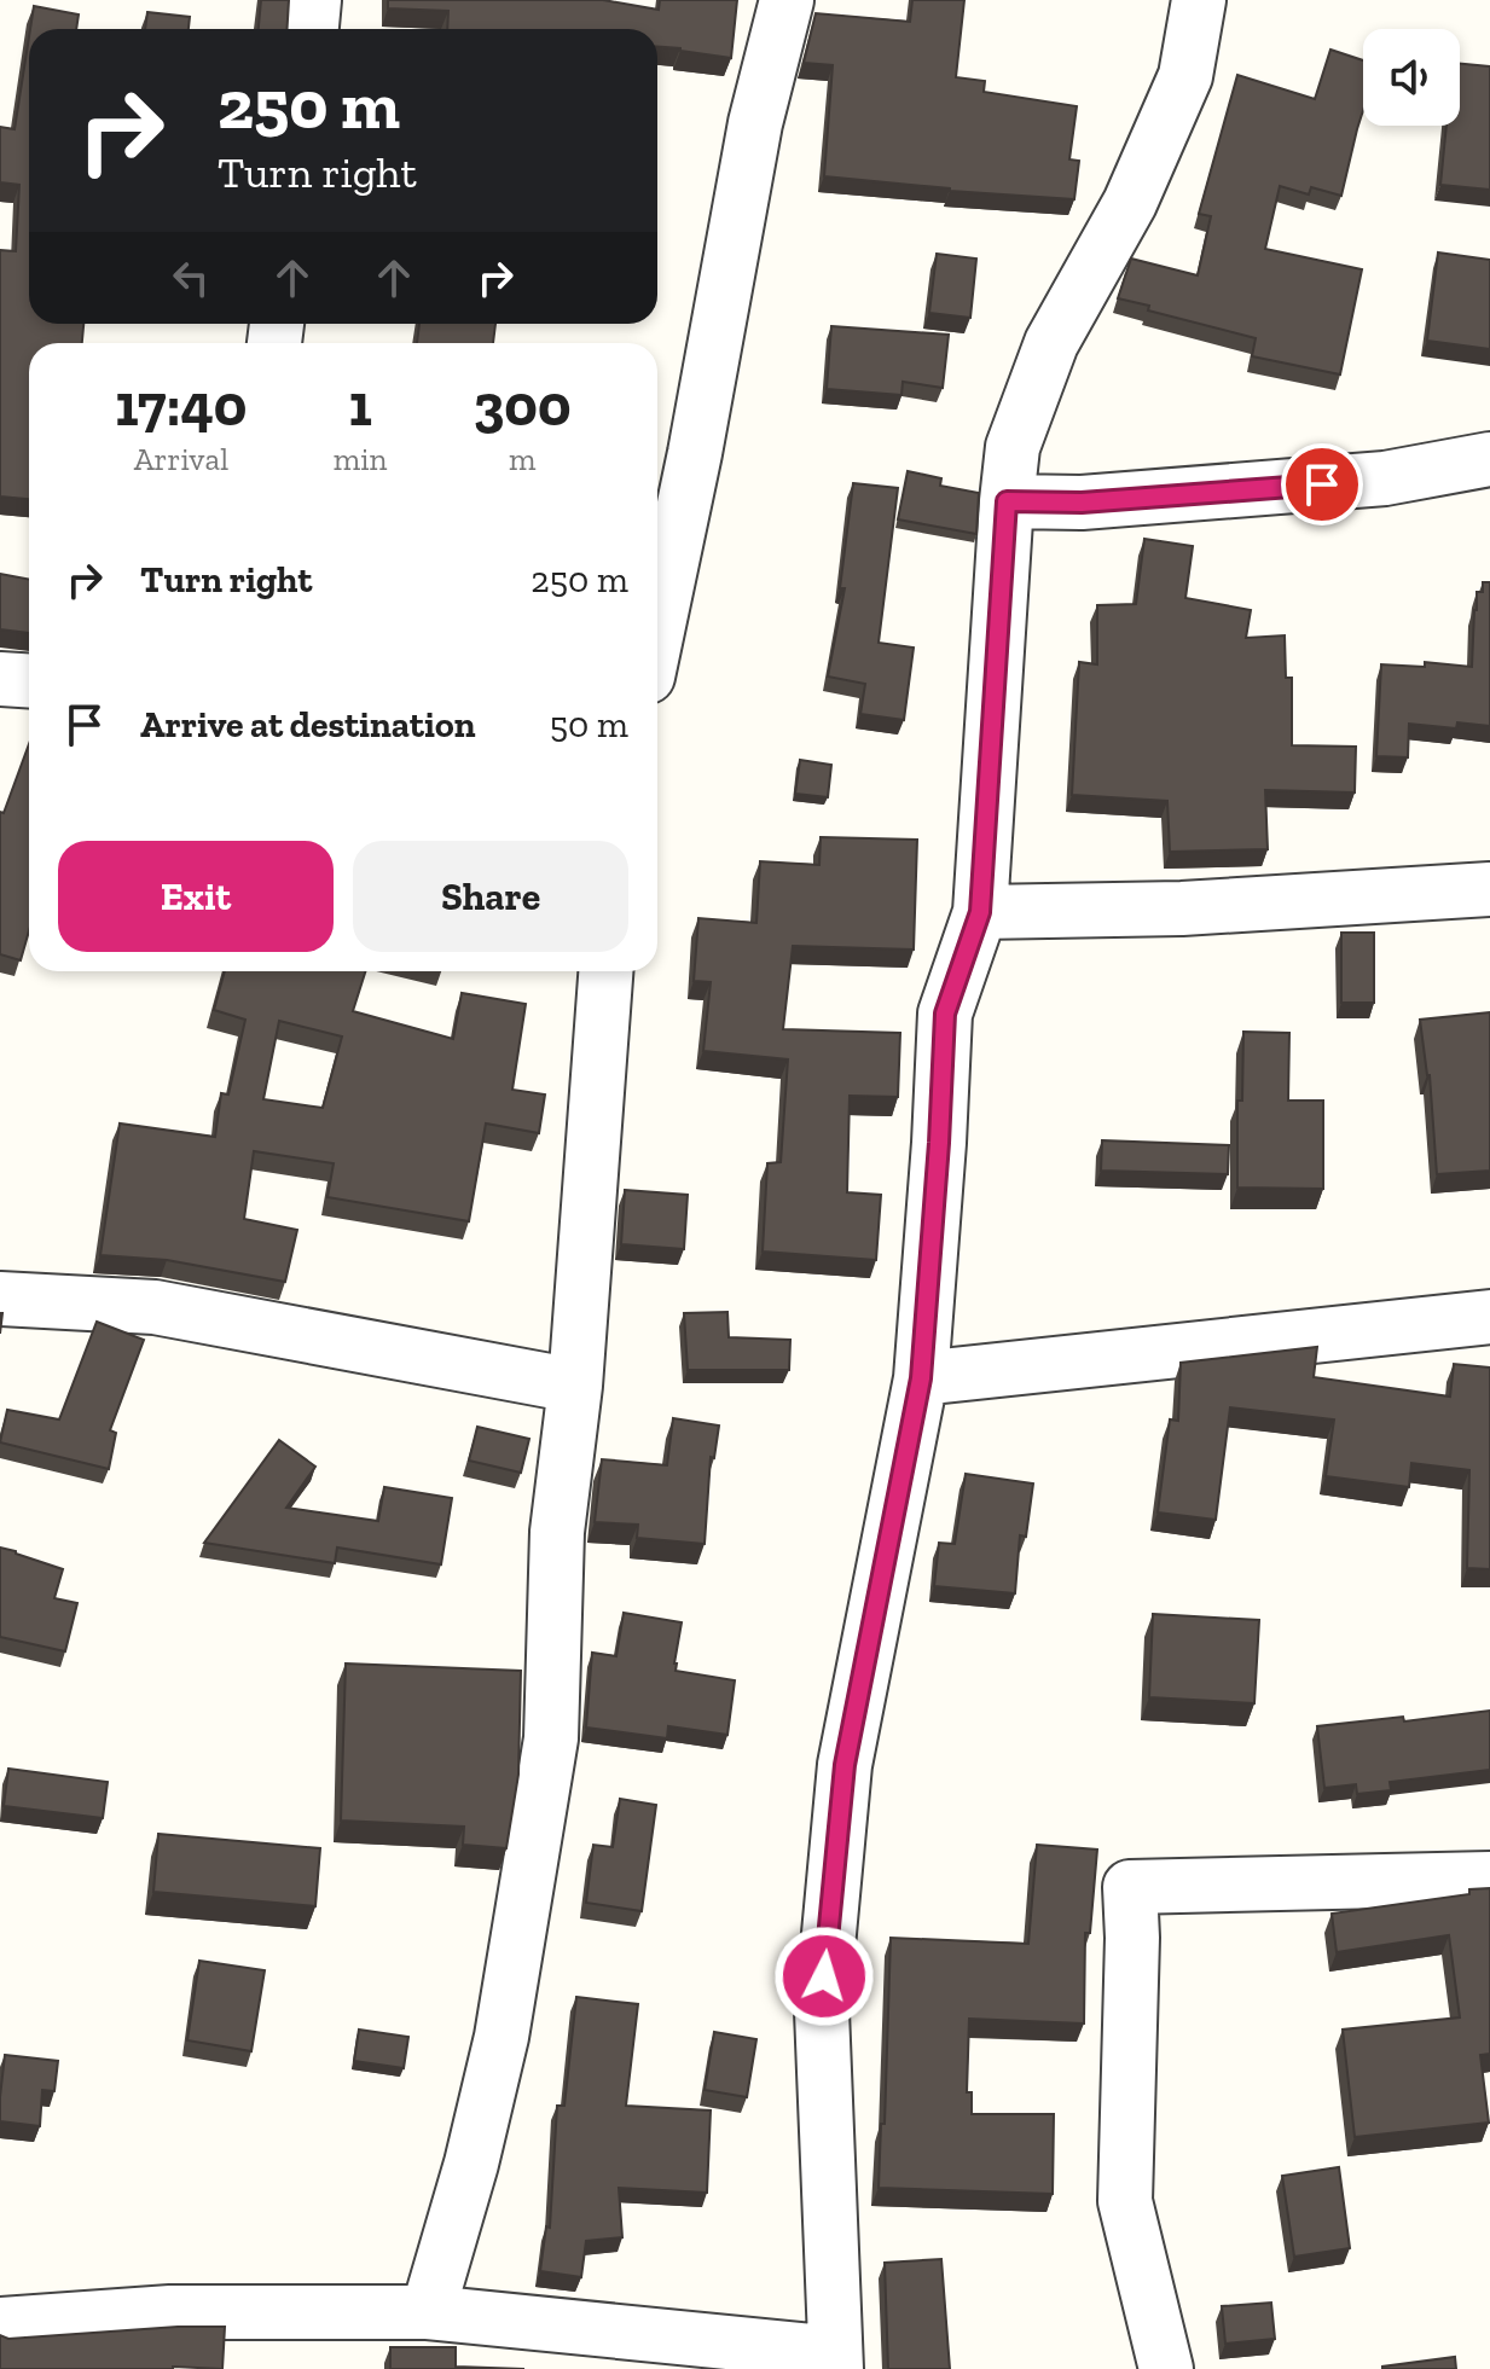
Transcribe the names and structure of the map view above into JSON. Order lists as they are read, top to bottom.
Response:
{
  "page": {
    "turn": ["250 m", "Turn right"],
    "eta": [
      "17:40",
      "Arrival",
      "1",
      "min",
      "300",
      "m"
    ],
    "list": [
      {
        "name": "Turn right",
        "value": "250 m"
      },
      {
        "name": "Arrive at destination",
        "value": "50 m"
      }
    ],
    "buttons": ["Exit", "Share"]
  }
}
